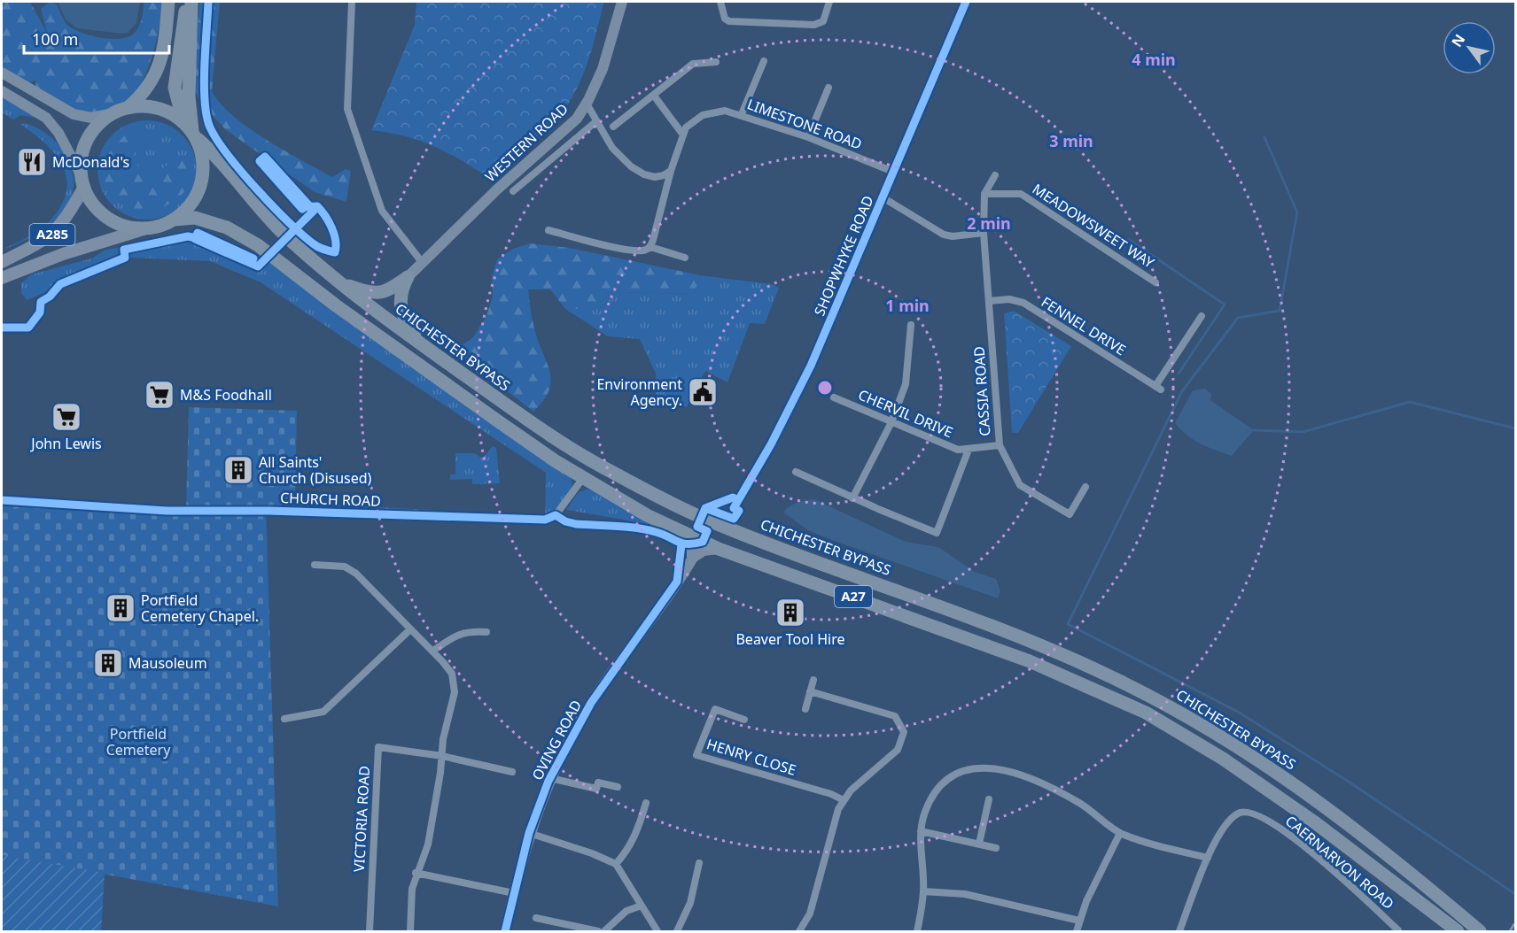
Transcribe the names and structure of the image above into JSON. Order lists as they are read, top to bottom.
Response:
{
  "streets": {
    "highway": ["CHICHESTER BYPASS", "A27"],
    "main road": ["WESTERN ROAD", "A285", "OVING ROAD"],
    "street": [
      "LIMESTONE ROAD",
      "MEADOWSWEET WAY",
      "SHOPWHYKE ROAD",
      "FENNEL DRIVE",
      "CASSIA ROAD",
      "CHERVIL DRIVE",
      "CHURCH ROAD",
      "HENRY CLOSE",
      "VICTORIA ROAD",
      "CAERNARVON ROAD"
    ]
  },
  "crossings": [
    ["LIMESTONE ROAD", "SHOPWHYKE ROAD"],
    ["MEADOWSWEET WAY", "CASSIA ROAD"],
    ["A285", "CHICHESTER BYPASS"],
    ["A285", "A27"],
    ["FENNEL DRIVE", "CASSIA ROAD"],
    ["CHICHESTER BYPASS", "A27"],
    ["CASSIA ROAD", "CHERVIL DRIVE"]
  ],
  "parks": ["Portfield Cemetery"],
  "places": {
    "restaurant": ["McDonald's"],
    "public building": ["Environment Agency."],
    "supermarket": ["M&S Foodhall", "John Lewis"],
    "building": [
      "All Saints' Church (Disused)",
      "Portfield Cemetery Chapel.",
      "Beaver Tool Hire",
      "Mausoleum"
    ]
  },
  "scale_bar": "100 m",
  "north": "top left",
  "rings": [
    "4 min",
    "3 min",
    "2 min",
    "1 min"
  ]
}
